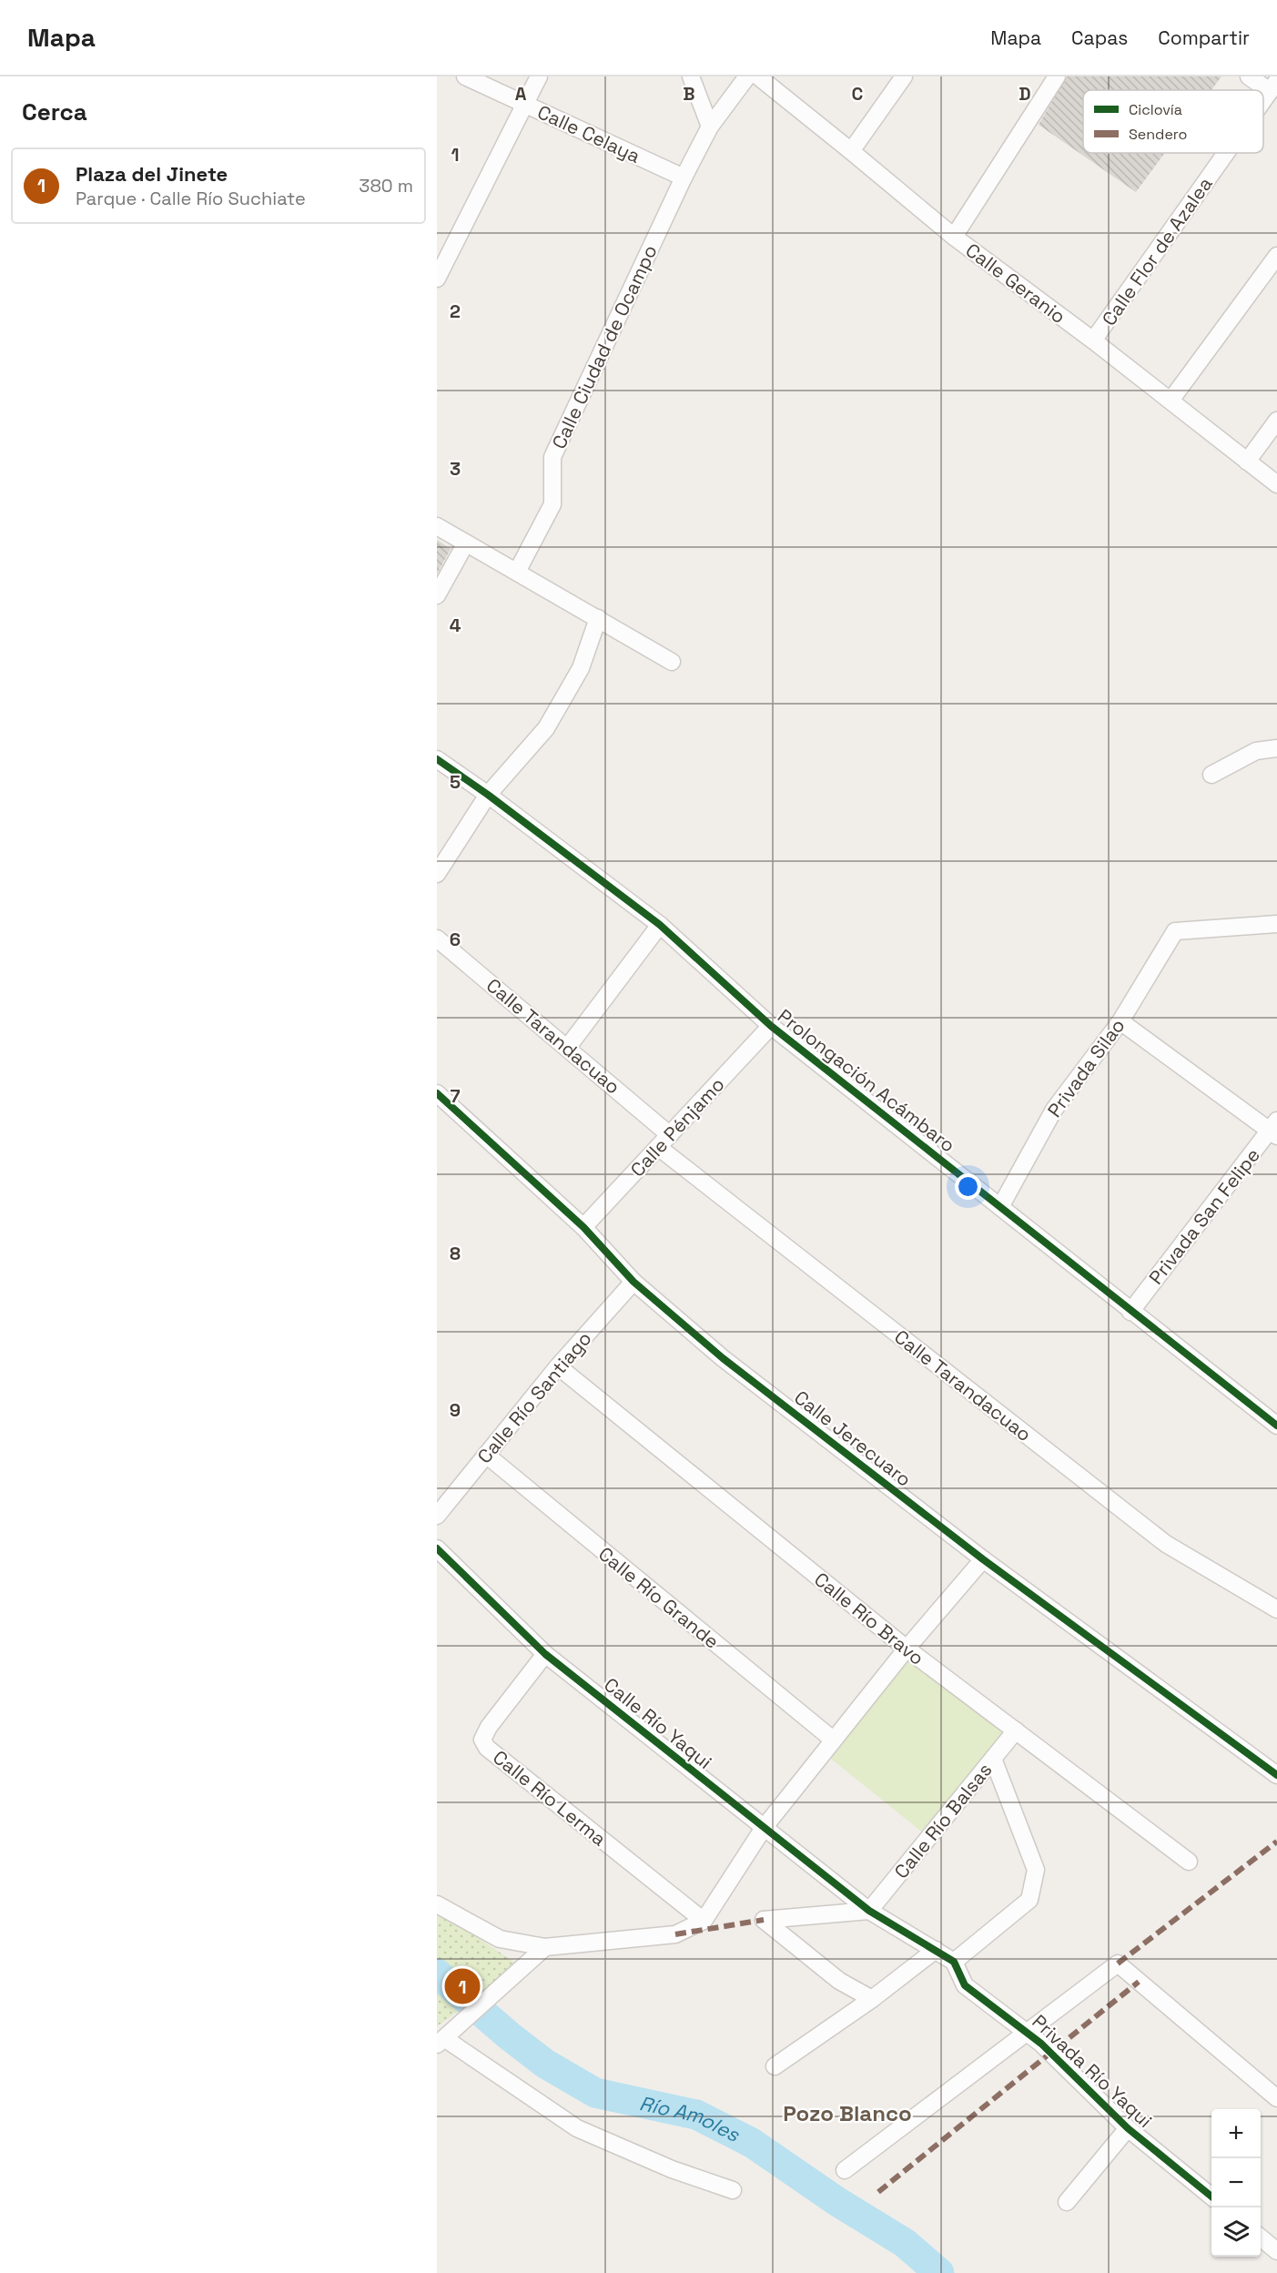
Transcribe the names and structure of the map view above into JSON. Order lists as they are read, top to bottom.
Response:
{
  "streets": {
    "street": [
      "Calle Celaya",
      "Calle Flor de Azalea",
      "Calle Geranio",
      "Calle Ciudad de Ocampo",
      "Calle Tarandacuao",
      "Privada Silao",
      "Prolongación Acámbaro",
      "Calle Pénjamo",
      "Privada San Felipe",
      "Calle Río Santiago",
      "Calle Jerecuaro",
      "Calle Río Grande",
      "Calle Río Bravo",
      "Calle Río Yaqui",
      "Calle Río Lerma",
      "Calle Río Balsas",
      "Privada Río Yaqui"
    ]
  },
  "crossings": [
    ["Calle Celaya", "Calle Ciudad de Ocampo"],
    ["Calle Flor de Azalea", "Calle Geranio"],
    ["Calle Tarandacuao", "Calle Pénjamo"],
    ["Privada Silao", "Prolongación Acámbaro"],
    ["Prolongación Acámbaro", "Calle Pénjamo"],
    ["Prolongación Acámbaro", "Privada San Felipe"],
    ["Calle Pénjamo", "Calle Jerecuaro"],
    ["Calle Río Santiago", "Calle Jerecuaro"],
    ["Calle Río Santiago", "Calle Río Grande"],
    ["Calle Río Santiago", "Calle Río Bravo"],
    ["Calle Río Bravo", "Calle Río Balsas"],
    ["Calle Río Yaqui", "Calle Río Lerma"],
    ["Calle Río Yaqui", "Calle Río Balsas"]
  ],
  "districts": ["Pozo Blanco"],
  "water": ["Río Amoles"],
  "legend": ["Ciclovía", "Sendero"],
  "page": {
    "header": "Mapa",
    "nav": ["Mapa", "Capas", "Compartir"],
    "heading": "Cerca",
    "list": [
      {
        "mark": "1",
        "name": "Plaza del Jinete",
        "note": "Parque · Calle Río Suchiate",
        "value": "380 m"
      }
    ],
    "pins": "1",
    "map_buttons": ["+", "−"]
  },
  "grid": {
    "columns": [
      "A",
      "B",
      "C",
      "D"
    ],
    "rows": [
      "1",
      "2",
      "3",
      "4",
      "5",
      "6",
      "7",
      "8",
      "9"
    ]
  }
}
